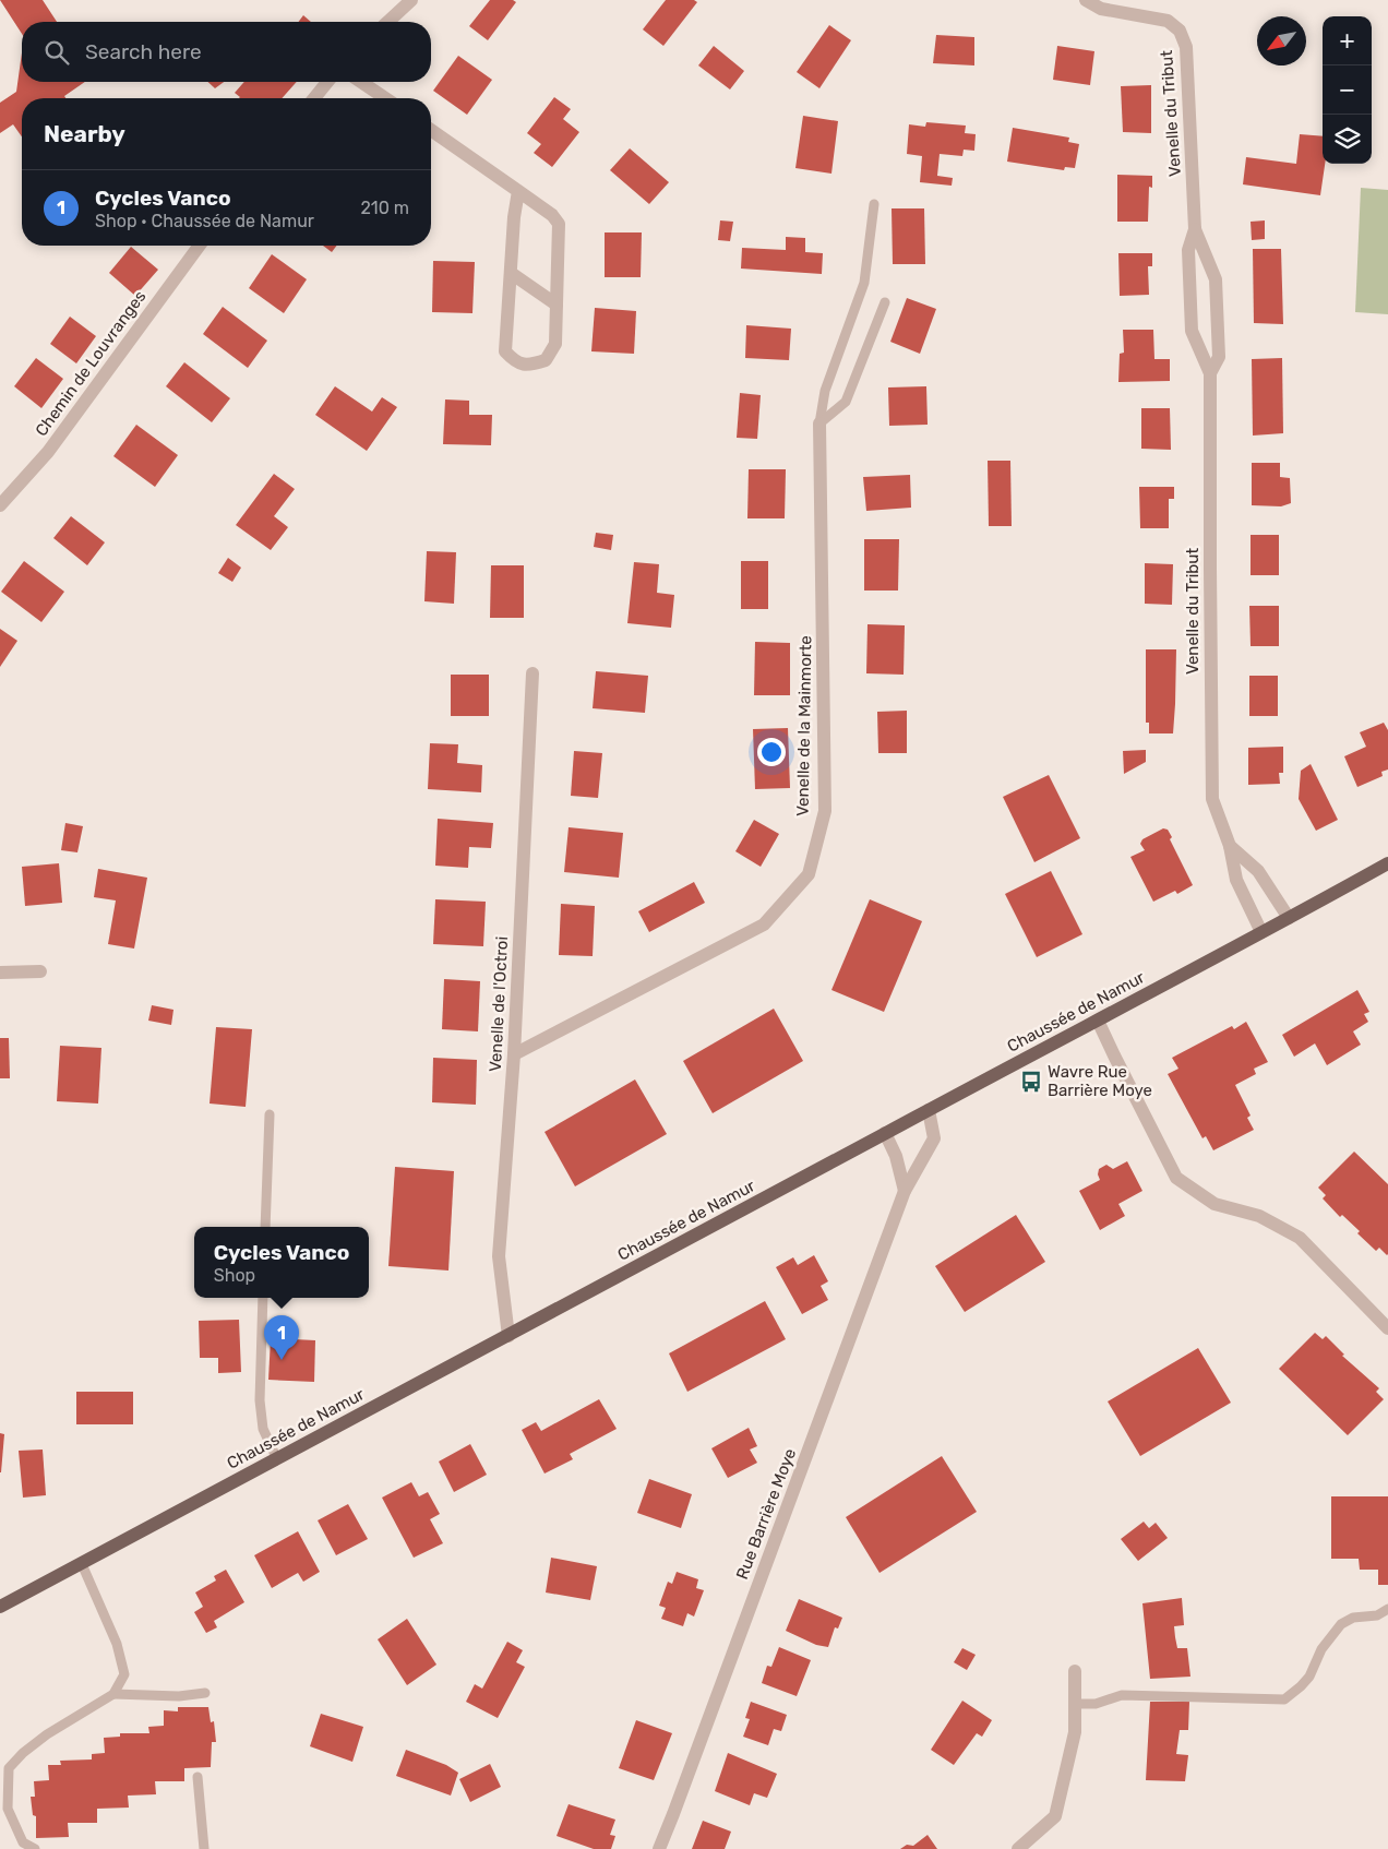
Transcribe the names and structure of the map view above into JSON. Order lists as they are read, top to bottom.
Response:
{
  "streets": {
    "main road": ["Chaussée de Namur"],
    "street": [
      "Venelle du Tribut",
      "Chemin de Louvranges",
      "Venelle de la Mainmorte",
      "Venelle de l'Octroi",
      "Rue Barrière Moye"
    ]
  },
  "crossings": [
    ["Venelle du Tribut", "Chaussée de Namur"],
    ["Venelle de la Mainmorte", "Venelle de l'Octroi"],
    ["Venelle de l'Octroi", "Chaussée de Namur"],
    ["Chaussée de Namur", "Rue Barrière Moye"]
  ],
  "places": {
    "bus stop": ["Wavre Rue Barrière Moye"]
  },
  "north": "bottom left",
  "page": {
    "map_buttons": ["+", "−"],
    "search": "Search here",
    "heading": "Nearby",
    "list": [
      {
        "mark": "1",
        "name": "Cycles Vanco",
        "note": "Shop · Chaussée de Namur",
        "value": "210 m"
      }
    ],
    "popup": ["Cycles Vanco", "Shop"],
    "pins": "1"
  }
}
